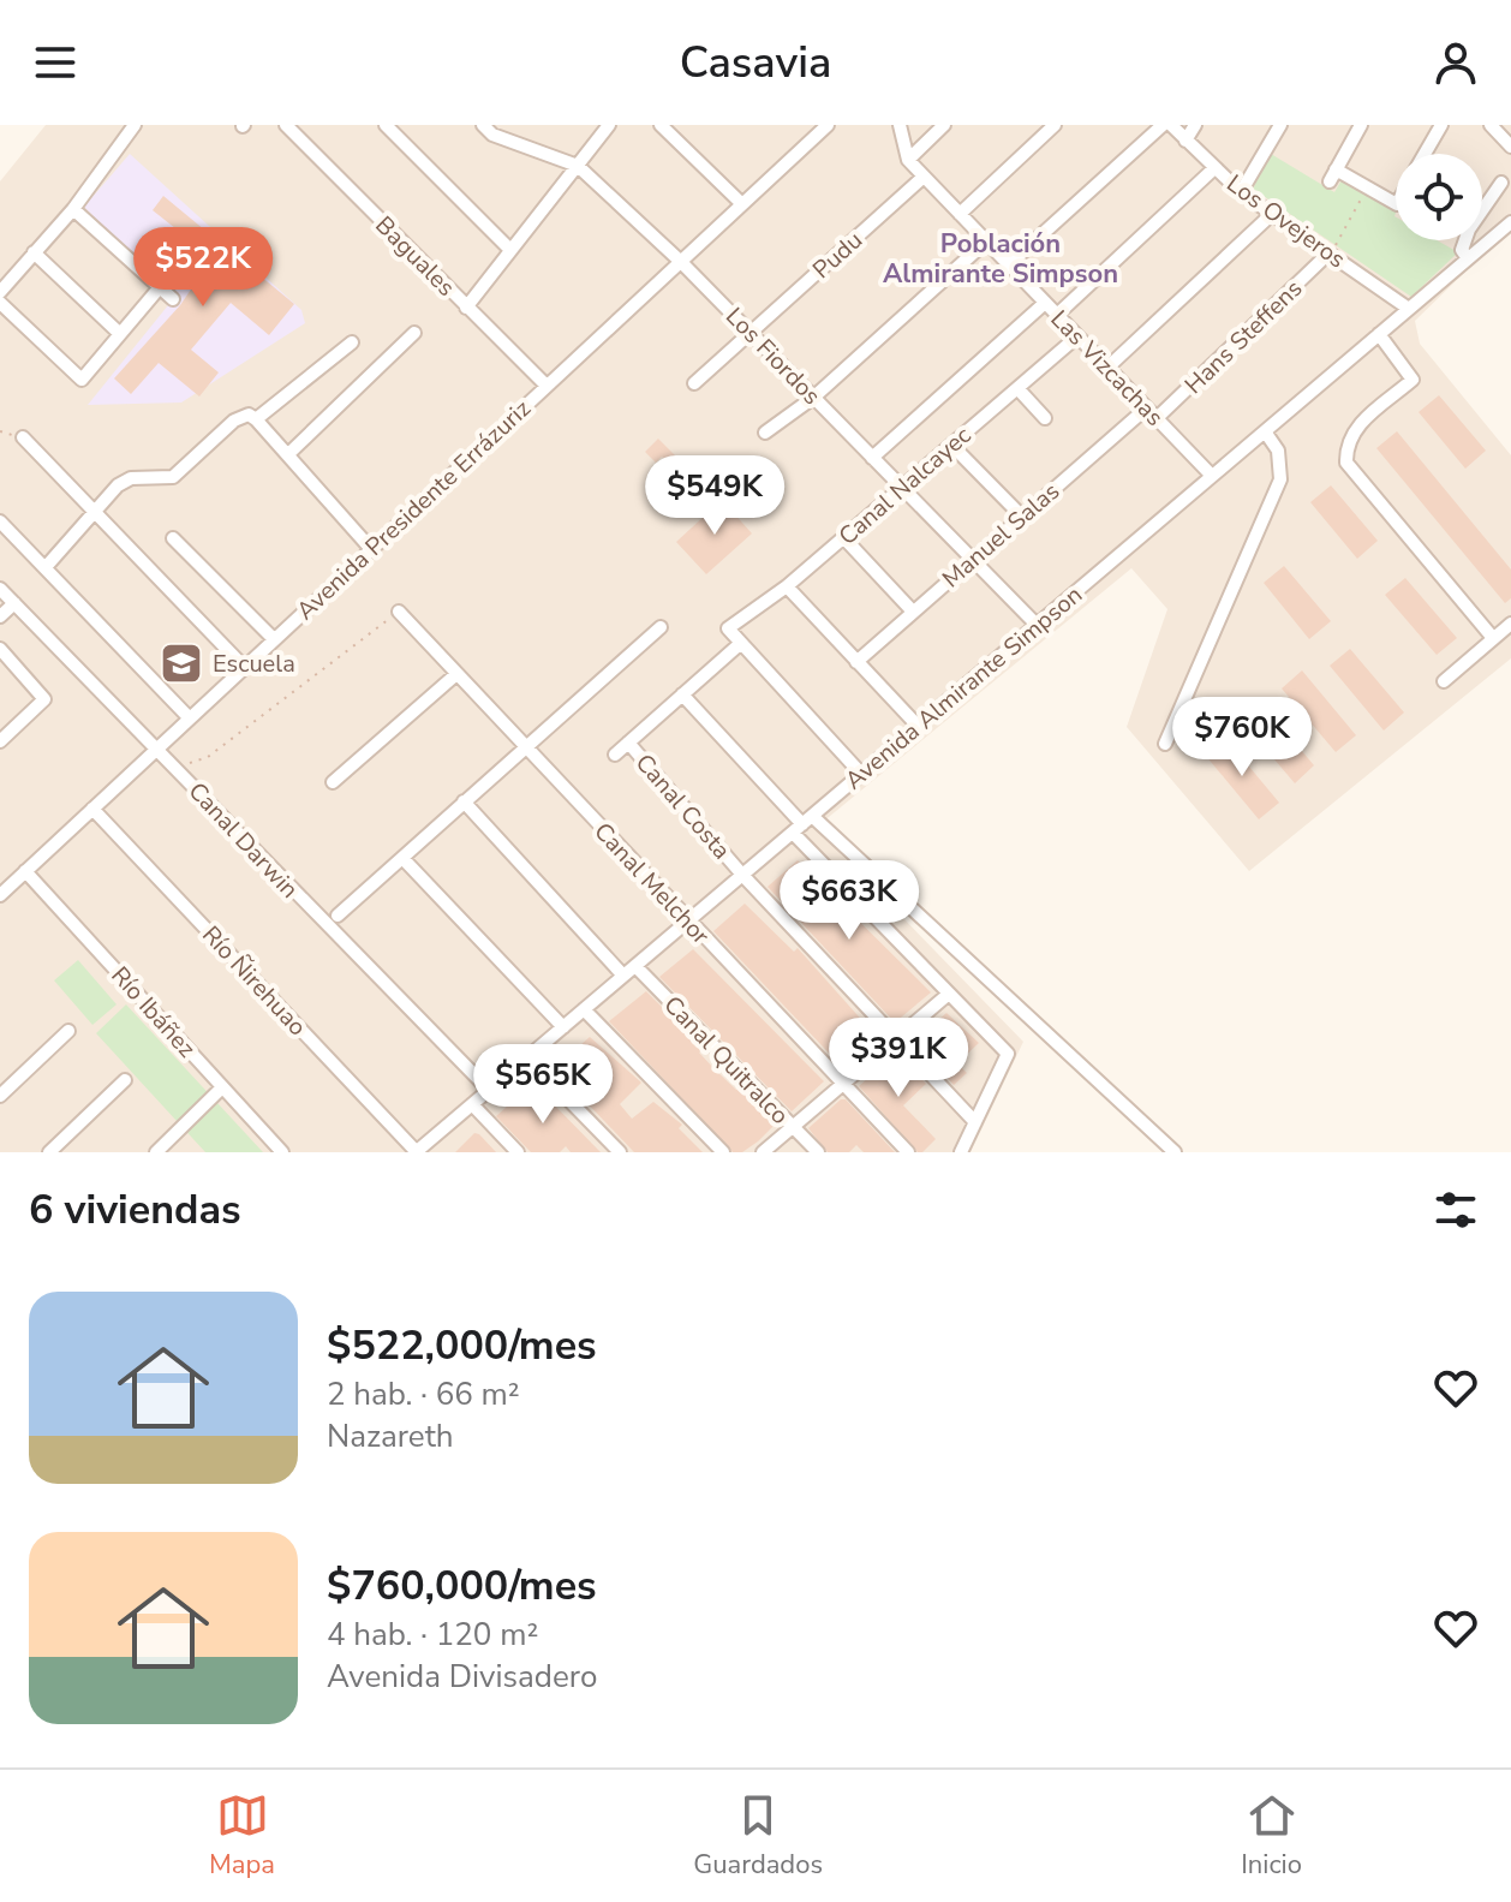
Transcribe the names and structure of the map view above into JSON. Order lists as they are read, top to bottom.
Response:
{
  "streets": {
    "street": [
      "Los Ovejeros",
      "Pudu",
      "Baguales",
      "Hans Steffens",
      "Los Fiordos",
      "Las Vizcachas",
      "Canal Nalcayec",
      "Avenida Presidente Errázuriz",
      "Manuel Salas",
      "Avenida Almirante Simpson",
      "Canal Costa",
      "Canal Darwin",
      "Canal Melchor",
      "Río Ñirehuao",
      "Río Ibáñez",
      "Canal Quitralco"
    ]
  },
  "crossings": [
    ["Los Ovejeros", "Hans Steffens"],
    ["Los Ovejeros", "Avenida Almirante Simpson"],
    ["Pudu", "Los Fiordos"],
    ["Pudu", "Las Vizcachas"],
    ["Baguales", "Avenida Presidente Errázuriz"],
    ["Hans Steffens", "Las Vizcachas"],
    ["Hans Steffens", "Manuel Salas"],
    ["Los Fiordos", "Canal Nalcayec"],
    ["Los Fiordos", "Avenida Presidente Errázuriz"],
    ["Los Fiordos", "Manuel Salas"],
    ["Los Fiordos", "Avenida Almirante Simpson"],
    ["Las Vizcachas", "Canal Nalcayec"],
    ["Las Vizcachas", "Manuel Salas"],
    ["Las Vizcachas", "Avenida Almirante Simpson"],
    ["Avenida Presidente Errázuriz", "Canal Darwin"],
    ["Avenida Presidente Errázuriz", "Río Ñirehuao"],
    ["Avenida Presidente Errázuriz", "Río Ibáñez"],
    ["Avenida Almirante Simpson", "Canal Costa"],
    ["Avenida Almirante Simpson", "Canal Darwin"],
    ["Avenida Almirante Simpson", "Canal Melchor"],
    ["Avenida Almirante Simpson", "Río Ñirehuao"],
    ["Avenida Almirante Simpson", "Canal Quitralco"]
  ],
  "districts": ["Población Almirante Simpson"],
  "places": {
    "school or university": ["Escuela"]
  },
  "page": {
    "header": "Casavia",
    "price": [
      "$522K",
      "$549K",
      "$760K",
      "$663K",
      "$391K",
      "$565K"
    ],
    "heading": "6 viviendas",
    "list": [
      {
        "name": "$522,000/mes",
        "note": "2 hab. · 66 m² · Nazareth"
      },
      {
        "name": "$760,000/mes",
        "note": "4 hab. · 120 m² · Avenida Divisadero"
      }
    ],
    "tabs": ["Mapa", "Guardados", "Inicio"]
  }
}
